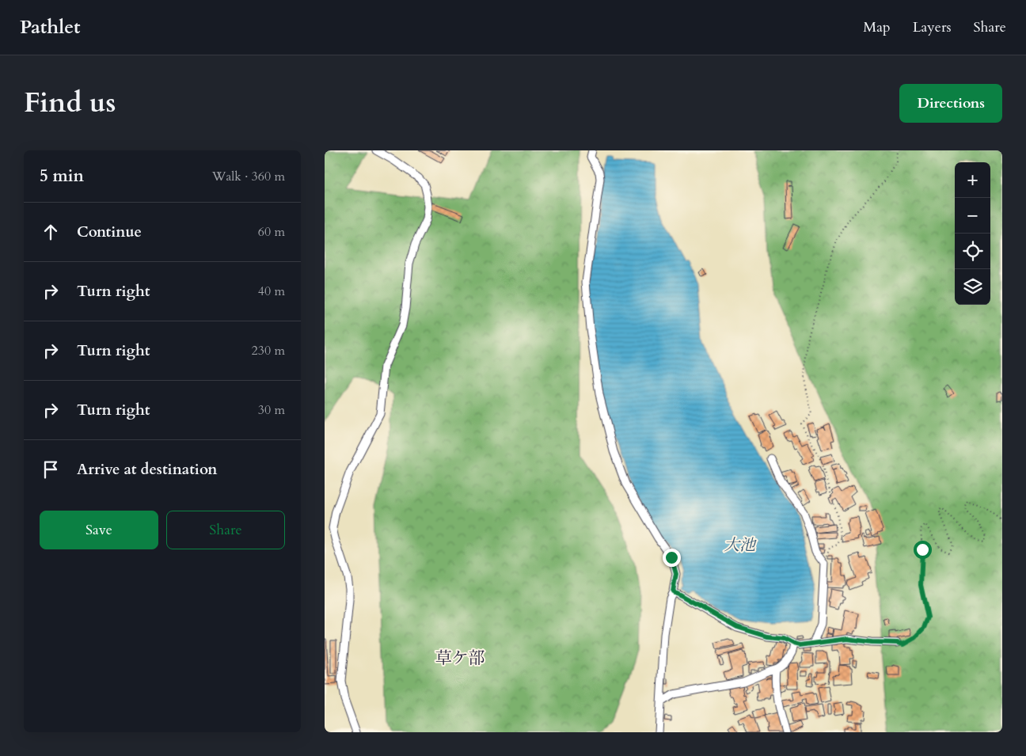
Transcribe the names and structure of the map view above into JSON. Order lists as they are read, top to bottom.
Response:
{
  "districts": ["草ケ部"],
  "water": ["大池"],
  "page": {
    "header": "Pathlet",
    "nav": ["Map", "Layers", "Share"],
    "title": "Find us",
    "buttons": [
      "Directions",
      ["Save", "Share"]
    ],
    "heading": ["5 min", "Walk · 360 m"],
    "map_buttons": ["+", "−"],
    "list": [
      ["Continue", "60 m"],
      ["Turn right", "40 m"],
      ["Turn right", "230 m"],
      ["Turn right", "30 m"],
      "Arrive at destination"
    ]
  }
}
